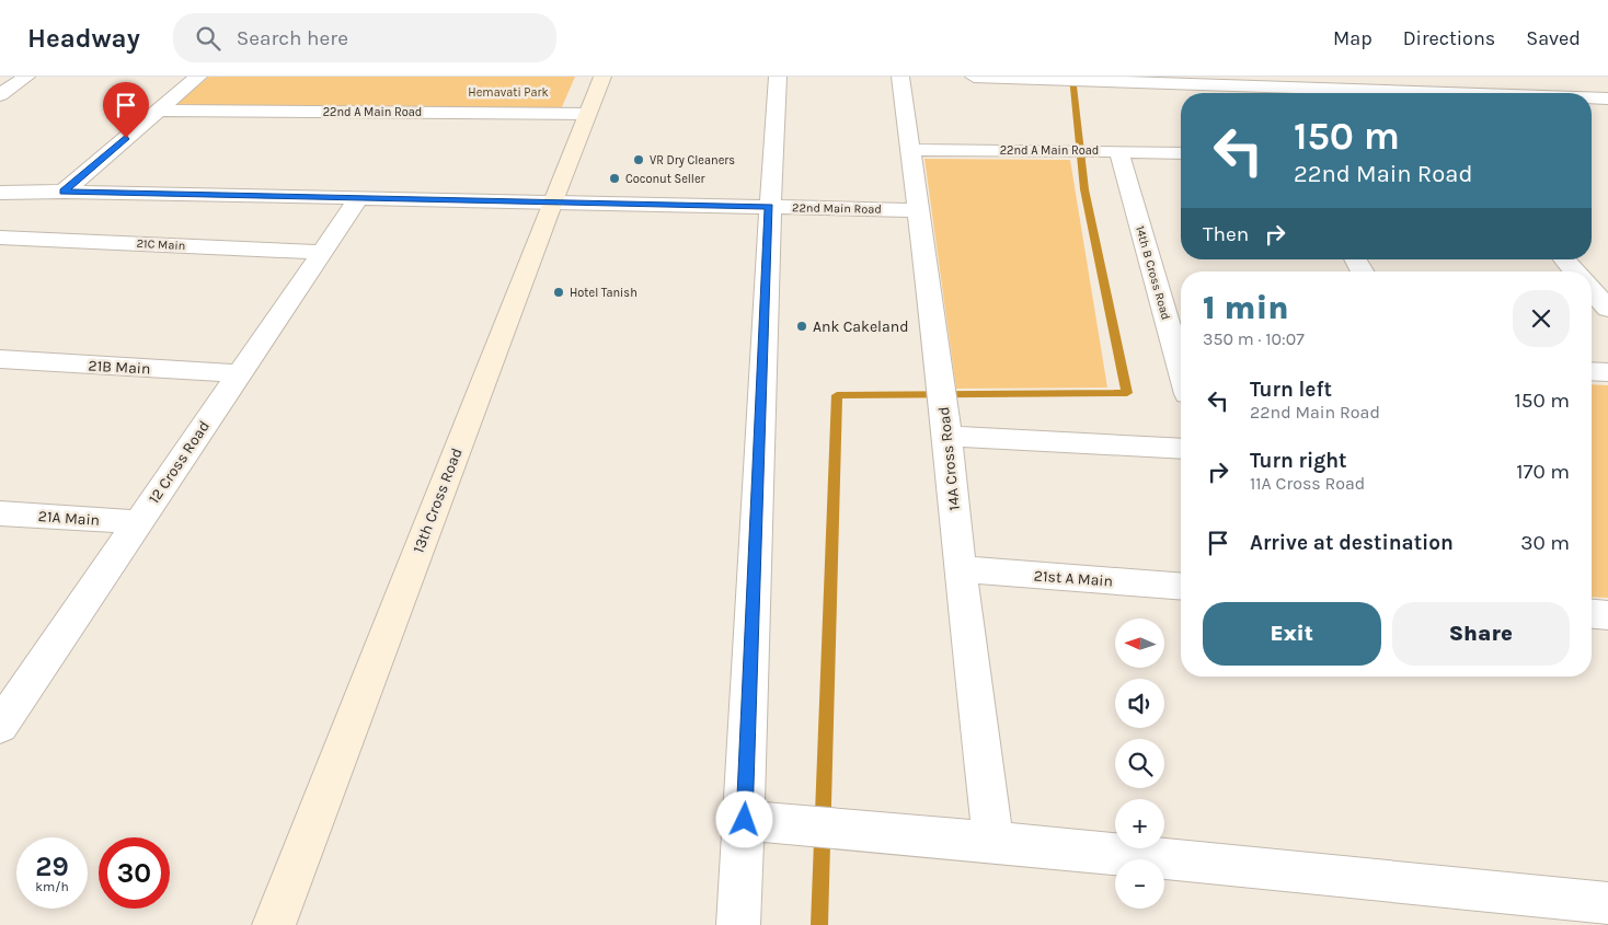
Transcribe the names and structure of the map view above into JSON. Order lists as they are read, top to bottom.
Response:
{
  "streets": {
    "street": [
      "22nd A Main Road",
      "22nd Main Road",
      "21C Main",
      "14th B Cross Road",
      "21B Main",
      "14A Cross Road",
      "12 Cross Road",
      "13th Cross Road",
      "21A Main",
      "21st A Main"
    ]
  },
  "crossings": [
    ["22nd A Main Road", "14th B Cross Road"],
    ["22nd A Main Road", "14A Cross Road"],
    ["22nd A Main Road", "13th Cross Road"],
    ["22nd Main Road", "14A Cross Road"],
    ["22nd Main Road", "12 Cross Road"],
    ["22nd Main Road", "13th Cross Road"],
    ["21C Main", "12 Cross Road"],
    ["21B Main", "12 Cross Road"],
    ["14A Cross Road", "21st A Main"],
    ["12 Cross Road", "21A Main"]
  ],
  "parks": ["Hemavati Park"],
  "places": [
    "VR Dry Cleaners",
    "Coconut Seller",
    "Hotel Tanish",
    "Ank Cakeland"
  ],
  "north": "left",
  "page": {
    "header": "Headway",
    "search": "Search here",
    "nav": ["Map", "Directions", "Saved"],
    "turn": ["150 m", "22nd Main Road"],
    "then": "Then",
    "heading": ["1 min", "350 m · 10:07"],
    "list": [
      {
        "name": "Turn left",
        "note": "22nd Main Road",
        "value": "150 m"
      },
      {
        "name": "Turn right",
        "note": "11A Cross Road",
        "value": "170 m"
      },
      {
        "name": "Arrive at destination",
        "value": "30 m"
      }
    ],
    "buttons": ["Exit", "Share"],
    "map_buttons": ["+", "−"],
    "speed": "29 km/h",
    "limit": "30"
  }
}
